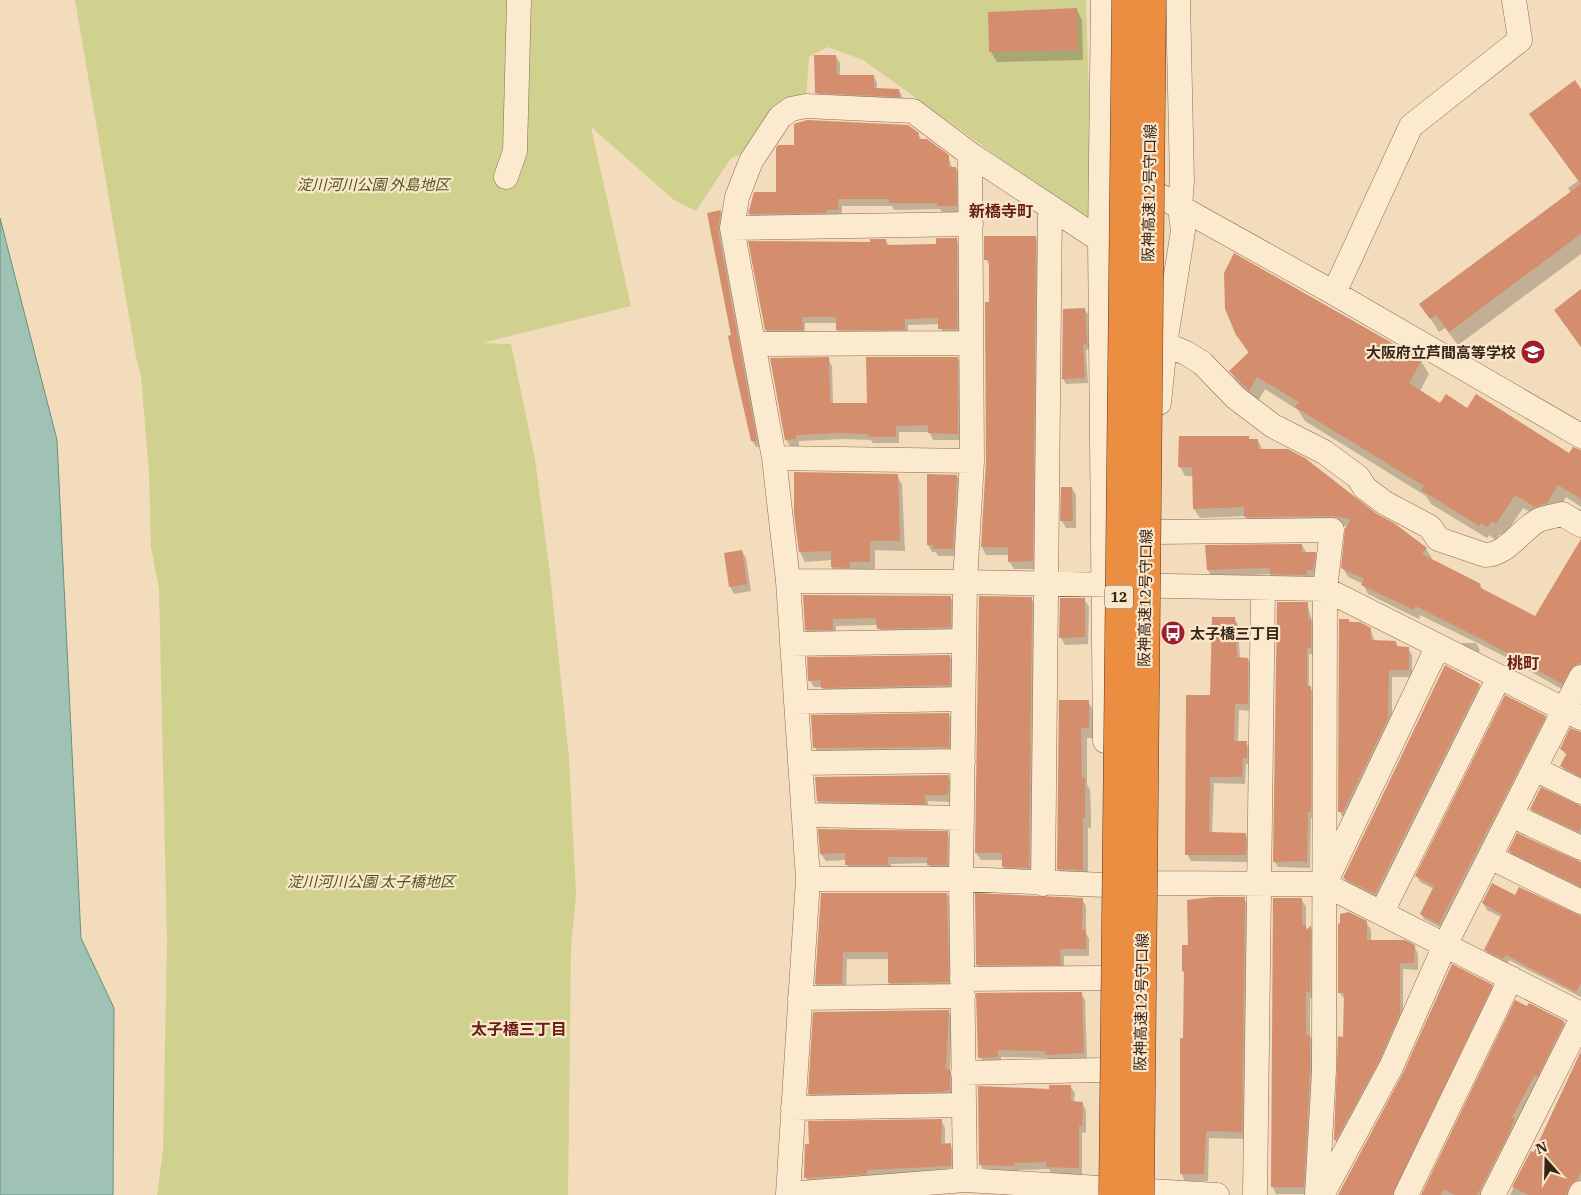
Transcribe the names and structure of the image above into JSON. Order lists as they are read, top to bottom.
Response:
{
  "streets": {
    "highway": ["阪神高速12号守口線", "12"]
  },
  "districts": ["新橋寺町", "桃町", "太子橋三丁目"],
  "parks": ["淀川河川公園 外島地区", "淀川河川公園 太子橋地区"],
  "places": {
    "school or university": ["大阪府立芦間高等学校"],
    "bus stop": ["太子橋三丁目"]
  },
  "north": "top"
}
